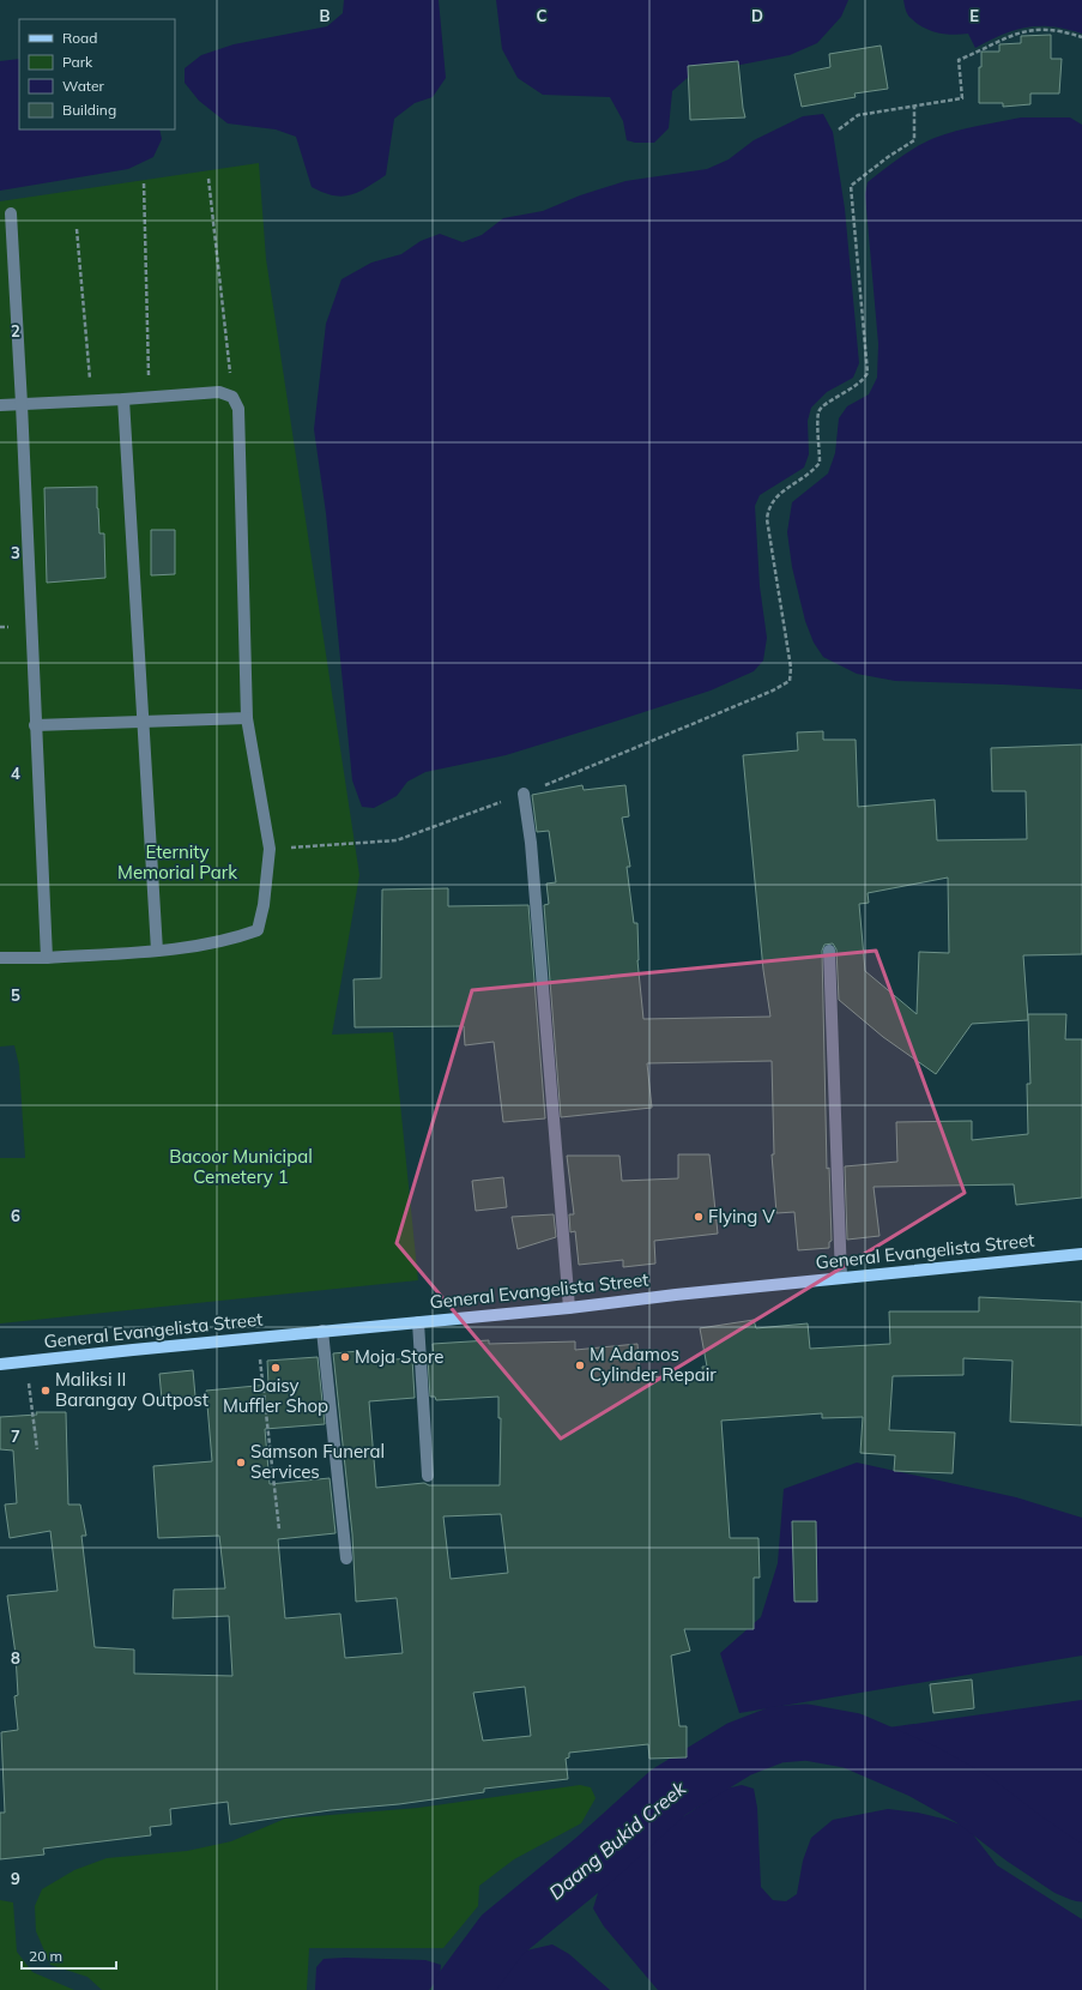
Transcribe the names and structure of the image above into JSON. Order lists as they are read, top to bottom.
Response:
{
  "streets": {
    "main road": ["General Evangelista Street"]
  },
  "water": ["Daang Bukid Creek"],
  "parks": ["Eternity Memorial Park", "Bacoor Municipal Cemetery 1"],
  "places": [
    "Flying V",
    "Moja Store",
    "M Adamos Cylinder Repair",
    "Daisy Muffler Shop",
    "Maliksi II Barangay Outpost",
    "Samson Funeral Services"
  ],
  "legend": [
    "Road",
    "Park",
    "Water",
    "Building"
  ],
  "scale_bar": "20 m",
  "grid": {
    "columns": [
      "B",
      "C",
      "D",
      "E"
    ],
    "rows": [
      "2",
      "3",
      "4",
      "5",
      "6",
      "7",
      "8",
      "9"
    ]
  }
}
